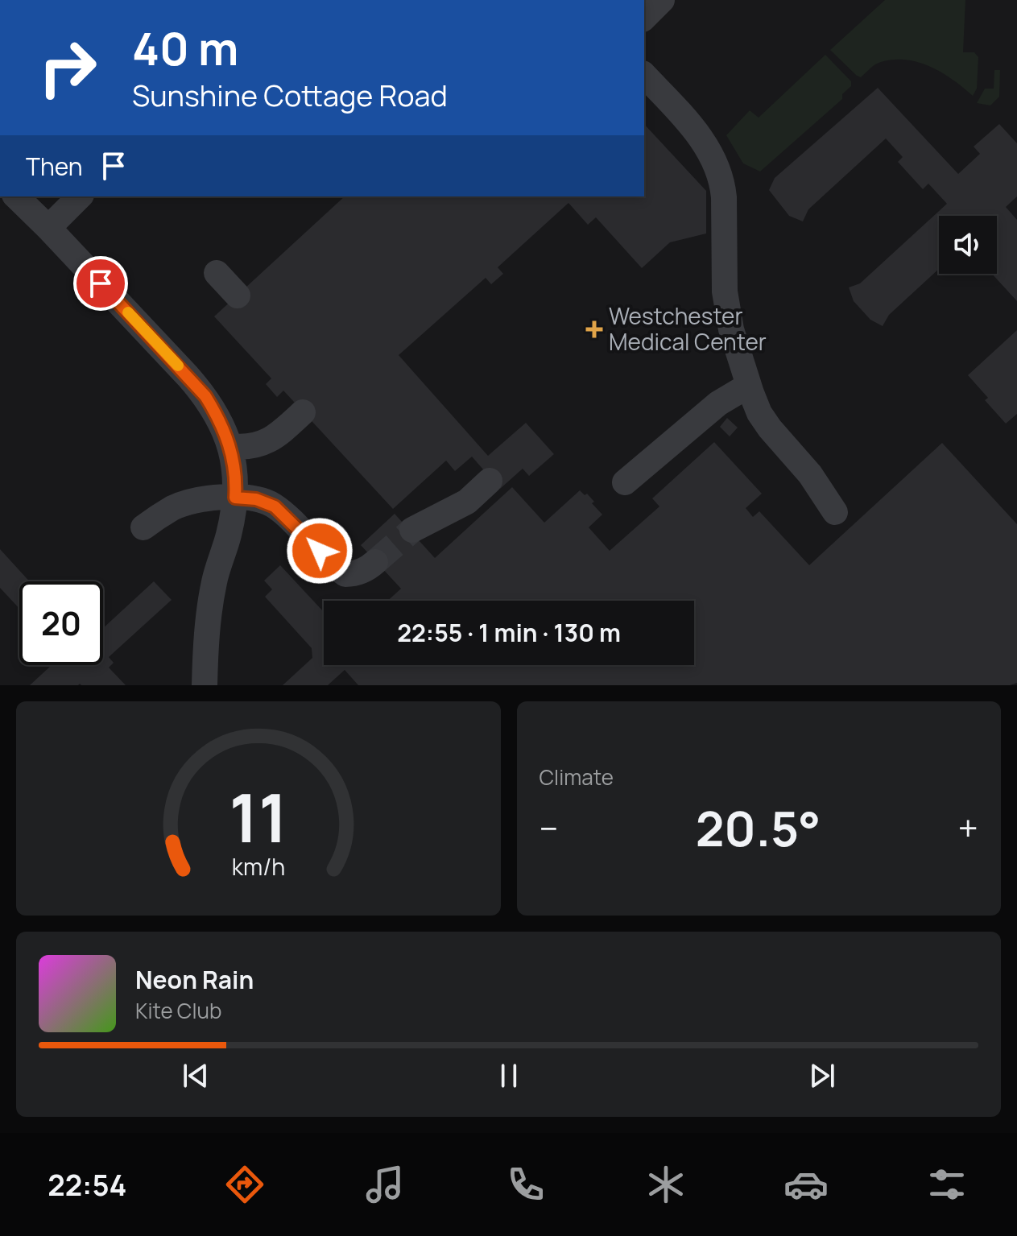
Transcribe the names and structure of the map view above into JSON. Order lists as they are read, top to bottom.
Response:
{
  "places": {
    "health": ["Westchester Medical Center"]
  },
  "page": {
    "turn": ["40 m", "Sunshine Cottage Road"],
    "then": "Then",
    "limit": "20",
    "trip": "22:55 · 1 min · 130 m",
    "tile": "Climate",
    "heat": ["−", "20.5°", "+"],
    "song": ["Neon Rain", "Kite Club"],
    "tabs": "22:54",
    "gauge": ["11", "km/h"]
  }
}
